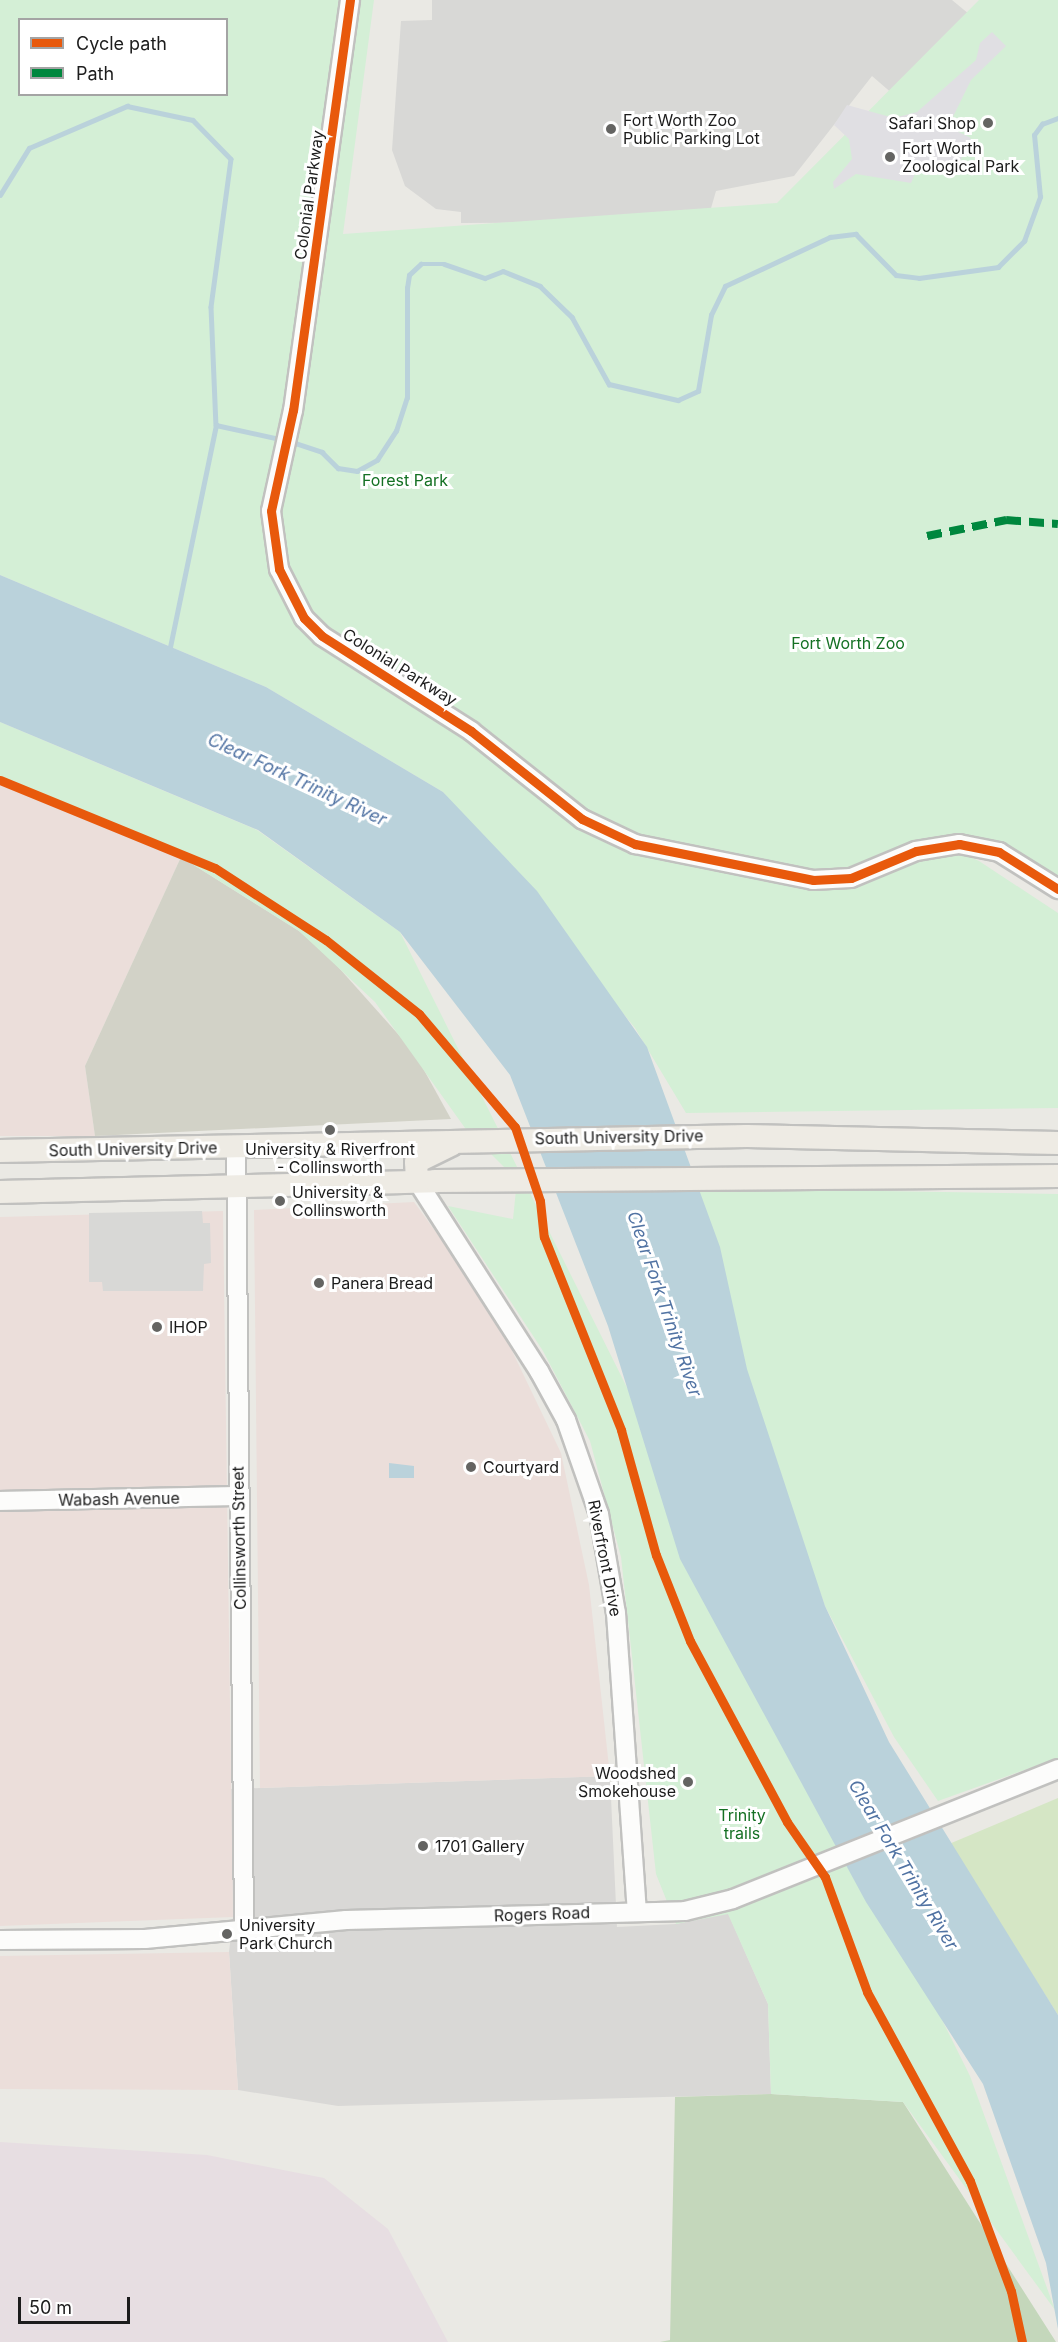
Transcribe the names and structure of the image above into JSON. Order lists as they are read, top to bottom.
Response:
{
  "streets": {
    "main road": ["South University Drive"],
    "street": [
      "Colonial Parkway",
      "Wabash Avenue",
      "Collinsworth Street",
      "Riverfront Drive",
      "Rogers Road"
    ]
  },
  "crossings": [
    ["South University Drive", "Collinsworth Street"],
    ["Wabash Avenue", "Collinsworth Street"],
    ["Collinsworth Street", "Rogers Road"],
    ["Riverfront Drive", "Rogers Road"]
  ],
  "water": ["Clear Fork Trinity River"],
  "parks": ["Forest Park", "Fort Worth Zoo", "Trinity trails"],
  "places": [
    "Safari Shop",
    "Fort Worth Zoo Public Parking Lot",
    "Fort Worth Zoological Park",
    "University & Riverfront - Collinsworth",
    "University & Collinsworth",
    "Panera Bread",
    "IHOP",
    "Courtyard",
    "Woodshed Smokehouse",
    "1701 Gallery",
    "University Park Church"
  ],
  "legend": ["Cycle path", "Path"],
  "scale_bar": "50 m"
}
